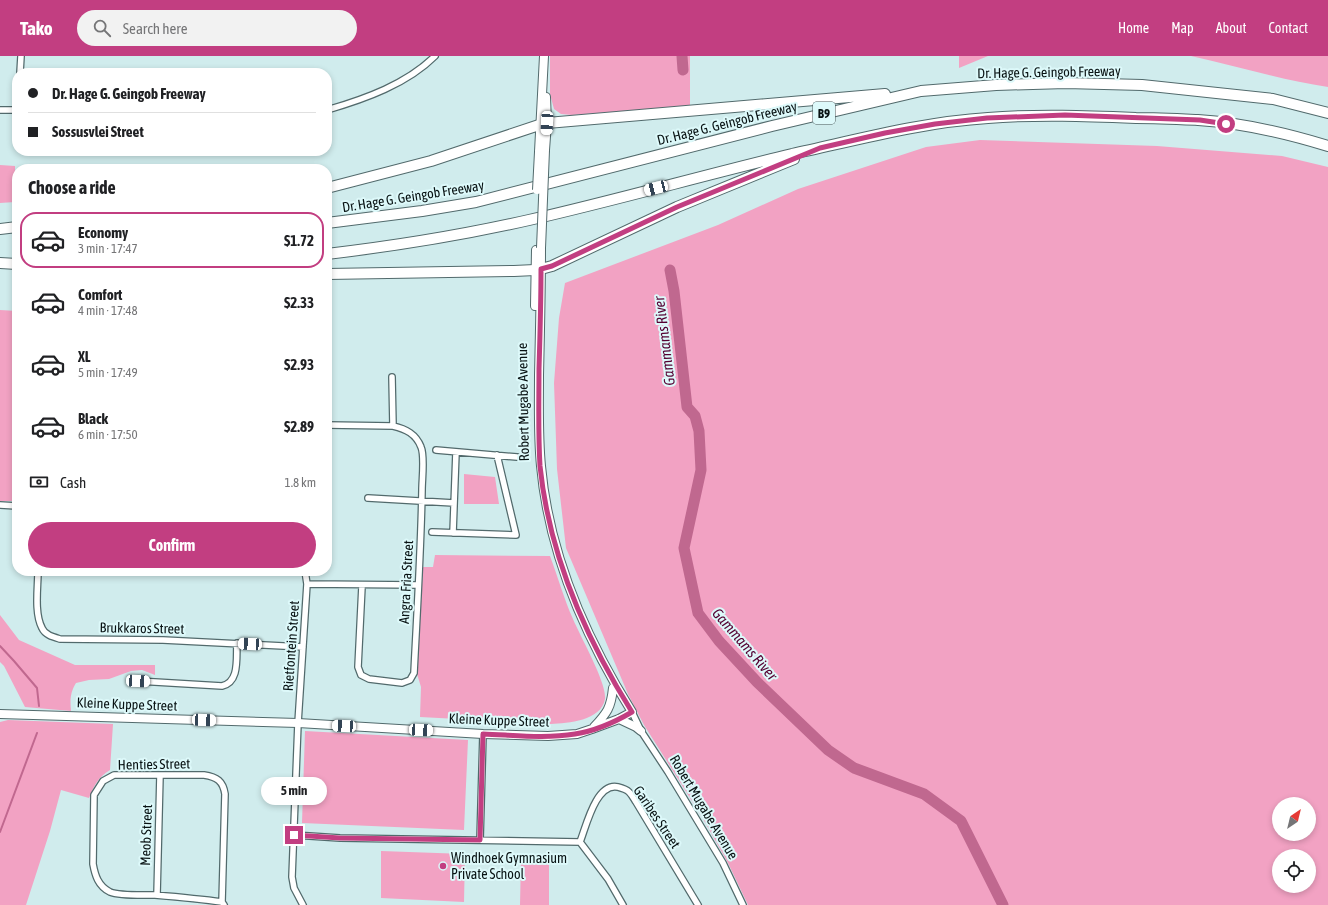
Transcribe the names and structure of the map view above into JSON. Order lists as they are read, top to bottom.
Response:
{
  "streets": {
    "highway": ["Dr. Hage G. Geingob Freeway", "B9"],
    "street": [
      "Robert Mugabe Avenue",
      "Angra Fria Street",
      "Brukkaros Street",
      "Rietfontein Street",
      "Kleine Kuppe Street",
      "Henties Street",
      "Garibes Street",
      "Meob Street"
    ]
  },
  "crossings": [
    ["Robert Mugabe Avenue", "Kleine Kuppe Street"],
    ["Brukkaros Street", "Rietfontein Street"],
    ["Rietfontein Street", "Kleine Kuppe Street"],
    ["Henties Street", "Meob Street"]
  ],
  "water": ["Gammams River"],
  "places": ["Windhoek Gymnasium Private School"],
  "north": "top right",
  "page": {
    "header": "Tako",
    "search": "Search here",
    "nav": [
      "Home",
      "Map",
      "About",
      "Contact"
    ],
    "banner": ["Dr. Hage G. Geingob Freeway", "Sossusvlei Street"],
    "heading": "Choose a ride",
    "list": [
      {
        "name": "Economy",
        "note": "3 min · 17:47",
        "value": "$1.72"
      },
      {
        "name": "Comfort",
        "note": "4 min · 17:48",
        "value": "$2.33"
      },
      {
        "name": "XL",
        "note": "5 min · 17:49",
        "value": "$2.93"
      },
      {
        "name": "Black",
        "note": "6 min · 17:50",
        "value": "$2.89"
      }
    ],
    "pay": ["Cash", "1.8 km"],
    "buttons": "Confirm",
    "bubble": "5 min"
  }
}
